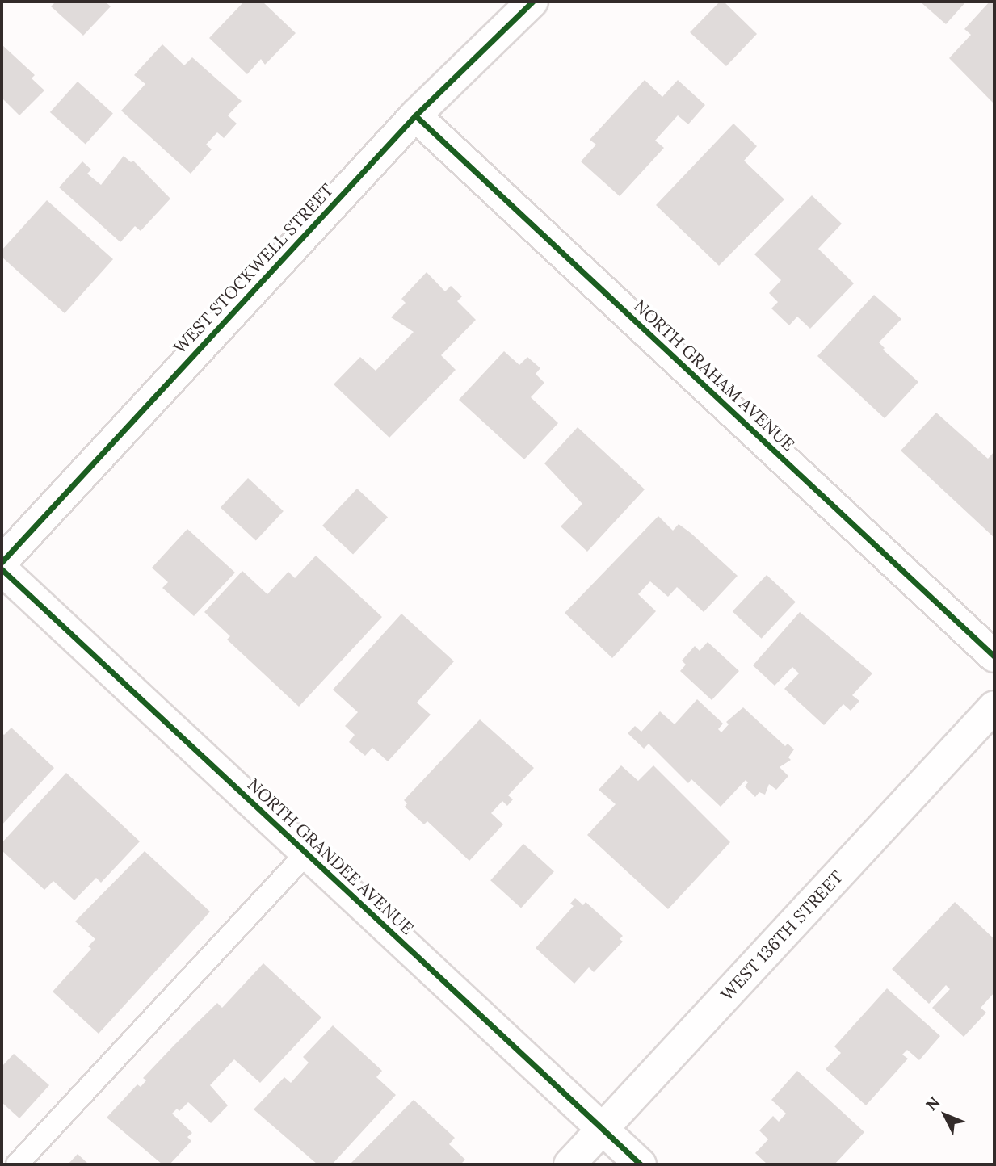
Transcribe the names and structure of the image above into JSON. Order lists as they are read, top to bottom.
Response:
{
  "streets": {
    "street": [
      "WEST STOCKWELL STREET",
      "NORTH GRAHAM AVENUE",
      "NORTH GRANDEE AVENUE",
      "WEST 136TH STREET"
    ]
  },
  "crossings": [
    ["WEST STOCKWELL STREET", "NORTH GRAHAM AVENUE"],
    ["NORTH GRANDEE AVENUE", "WEST 136TH STREET"]
  ],
  "north": "top left"
}
